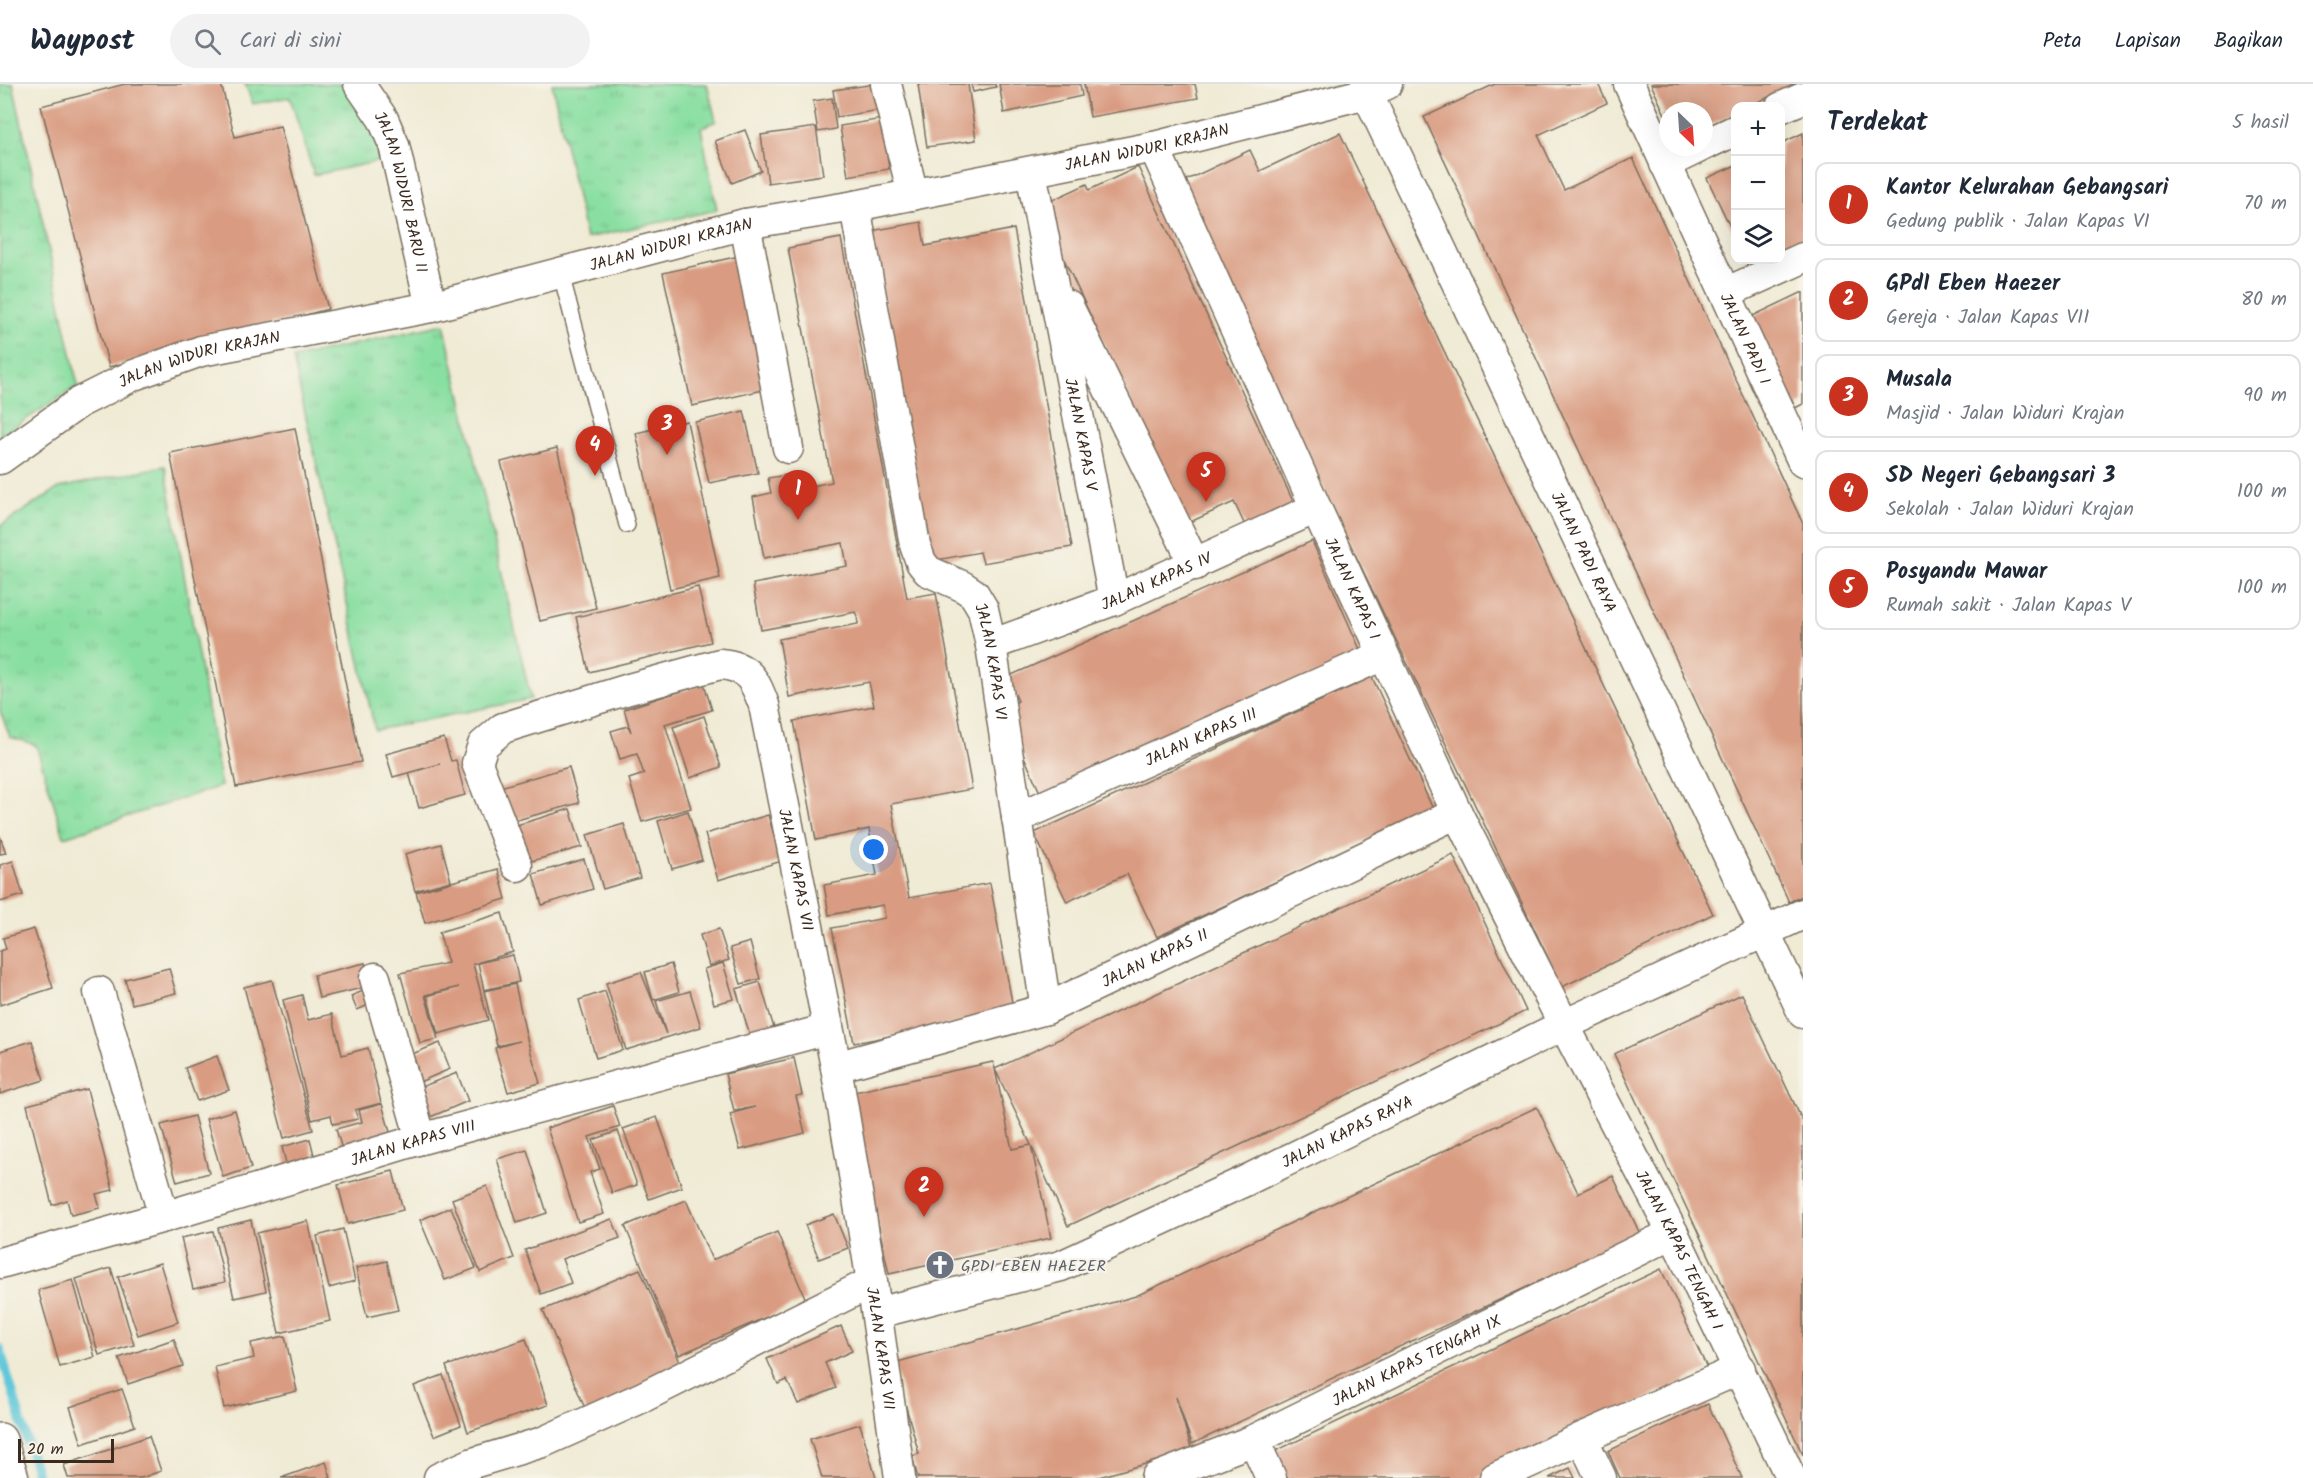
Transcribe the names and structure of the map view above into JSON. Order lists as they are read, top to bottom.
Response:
{
  "streets": {
    "street": [
      "JALAN WIDURI KRAJAN",
      "JALAN WIDURI BARU II",
      "JALAN PADI I",
      "JALAN KAPAS V",
      "JALAN PADI RAYA",
      "JALAN KAPAS IV",
      "JALAN KAPAS I",
      "JALAN KAPAS VI",
      "JALAN KAPAS III",
      "JALAN KAPAS VII",
      "JALAN KAPAS II",
      "JALAN KAPAS RAYA",
      "JALAN KAPAS VIII",
      "JALAN KAPAS TENGAH I",
      "JALAN KAPAS TENGAH IX"
    ]
  },
  "crossings": [
    ["JALAN WIDURI KRAJAN", "JALAN WIDURI BARU II"],
    ["JALAN WIDURI KRAJAN", "JALAN KAPAS V"],
    ["JALAN WIDURI KRAJAN", "JALAN PADI RAYA"],
    ["JALAN WIDURI KRAJAN", "JALAN KAPAS I"],
    ["JALAN WIDURI KRAJAN", "JALAN KAPAS VI"],
    ["JALAN KAPAS V", "JALAN KAPAS IV"],
    ["JALAN PADI RAYA", "JALAN KAPAS RAYA"],
    ["JALAN KAPAS IV", "JALAN KAPAS I"],
    ["JALAN KAPAS IV", "JALAN KAPAS VI"],
    ["JALAN KAPAS I", "JALAN KAPAS III"],
    ["JALAN KAPAS I", "JALAN KAPAS II"],
    ["JALAN KAPAS I", "JALAN KAPAS RAYA"],
    ["JALAN KAPAS I", "JALAN KAPAS TENGAH I"],
    ["JALAN KAPAS VI", "JALAN KAPAS III"],
    ["JALAN KAPAS VI", "JALAN KAPAS II"],
    ["JALAN KAPAS VII", "JALAN KAPAS II"],
    ["JALAN KAPAS VII", "JALAN KAPAS RAYA"],
    ["JALAN KAPAS VII", "JALAN KAPAS VIII"],
    ["JALAN KAPAS RAYA", "JALAN KAPAS TENGAH I"],
    ["JALAN KAPAS TENGAH I", "JALAN KAPAS TENGAH IX"]
  ],
  "places": {
    "church": ["GPDI EBEN HAEZER"]
  },
  "scale_bar": "20 m",
  "north": "bottom right",
  "page": {
    "header": "Waypost",
    "search": "Cari di sini",
    "nav": ["Peta", "Lapisan", "Bagikan"],
    "heading": ["Terdekat", "5 hasil"],
    "map_buttons": ["+", "−"],
    "list": [
      {
        "mark": "1",
        "name": "Kantor Kelurahan Gebangsari",
        "note": "Gedung publik · Jalan Kapas VI",
        "value": "70 m"
      },
      {
        "mark": "2",
        "name": "GPdI Eben Haezer",
        "note": "Gereja · Jalan Kapas VII",
        "value": "80 m"
      },
      {
        "mark": "3",
        "name": "Musala",
        "note": "Masjid · Jalan Widuri Krajan",
        "value": "90 m"
      },
      {
        "mark": "4",
        "name": "SD Negeri Gebangsari 3",
        "note": "Sekolah · Jalan Widuri Krajan",
        "value": "100 m"
      },
      {
        "mark": "5",
        "name": "Posyandu Mawar",
        "note": "Rumah sakit · Jalan Kapas V",
        "value": "100 m"
      }
    ],
    "pins": [
      "3",
      "4",
      "5",
      "1",
      "2"
    ],
    "scale": "20 m"
  }
}
